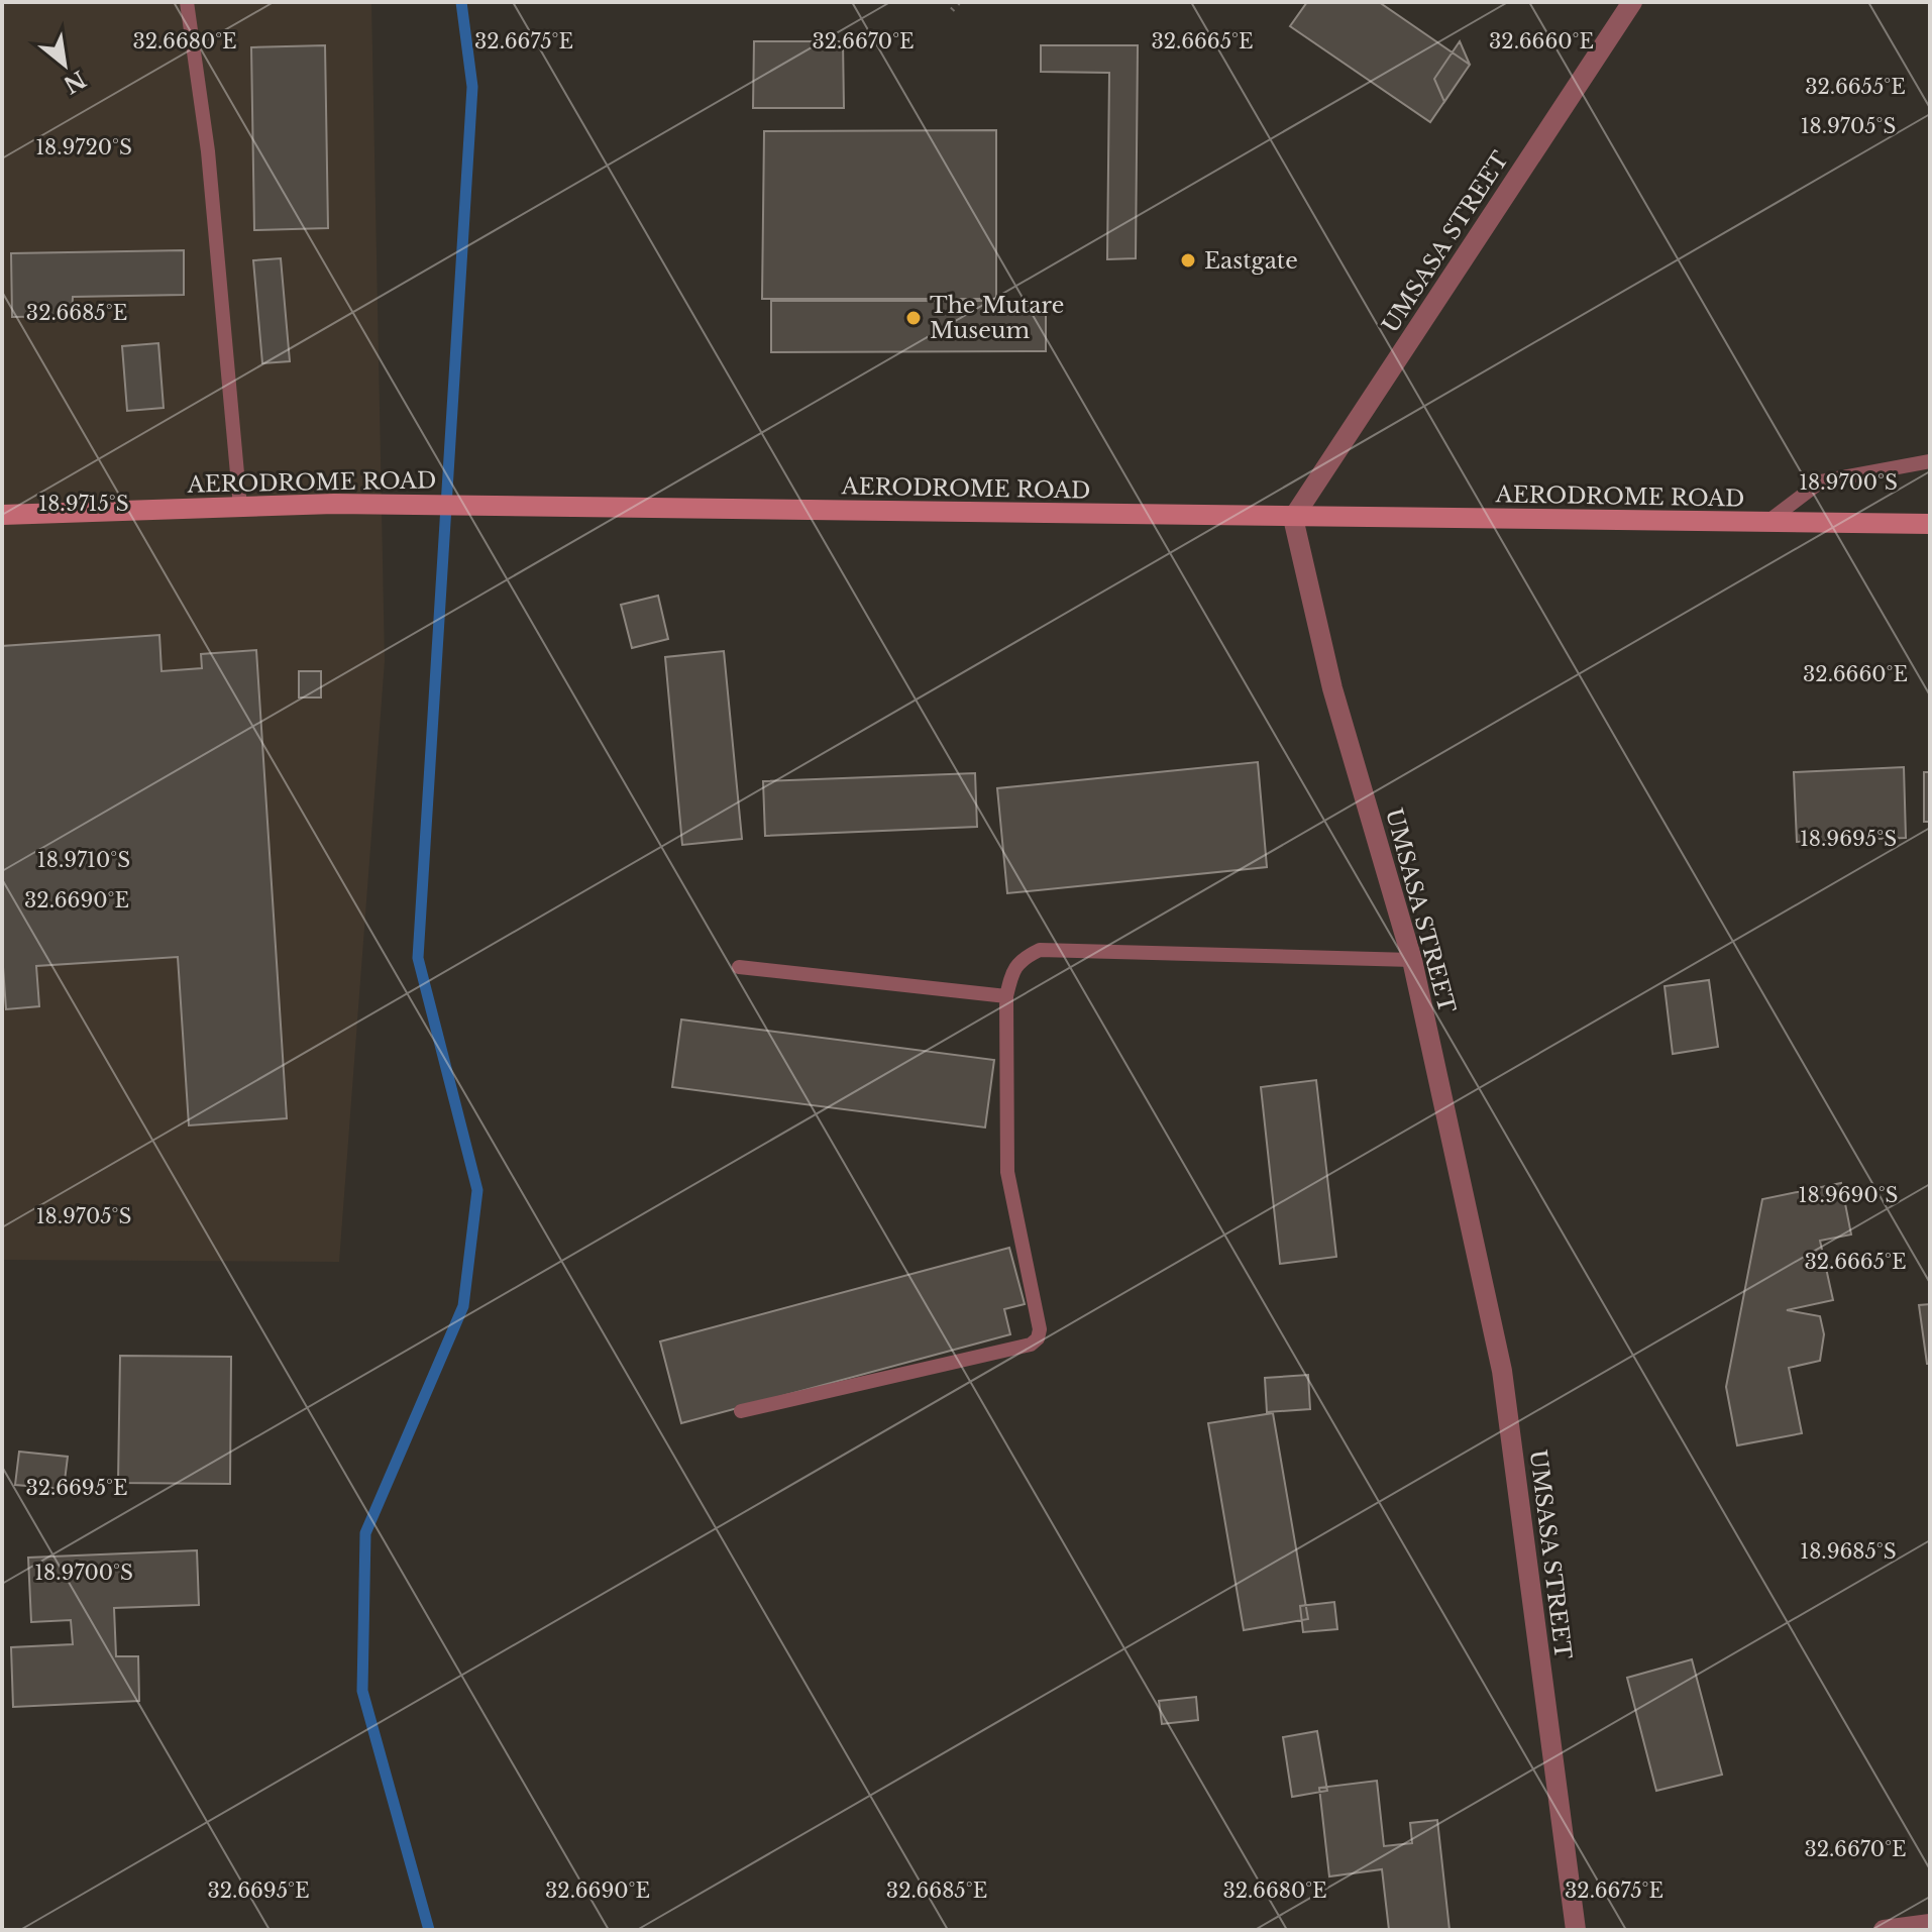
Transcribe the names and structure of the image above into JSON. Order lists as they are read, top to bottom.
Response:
{
  "streets": {
    "street": ["UMSASA STREET", "AERODROME ROAD"]
  },
  "crossings": [
    ["UMSASA STREET", "AERODROME ROAD"]
  ],
  "places": ["Eastgate", "The Mutare Museum"],
  "north": "bottom right",
  "coordinates": [
    "32.6665°E",
    "32.6680°E",
    "32.6675°E",
    "32.6670°E",
    "32.6660°E",
    "32.6655°E",
    "18.9705°S",
    "18.9720°S",
    "32.6685°E",
    "18.9700°S",
    "18.9715°S",
    "18.9695°S",
    "18.9710°S",
    "32.6690°E",
    "18.9690°S",
    "32.6695°E",
    "18.9685°S"
  ]
}
